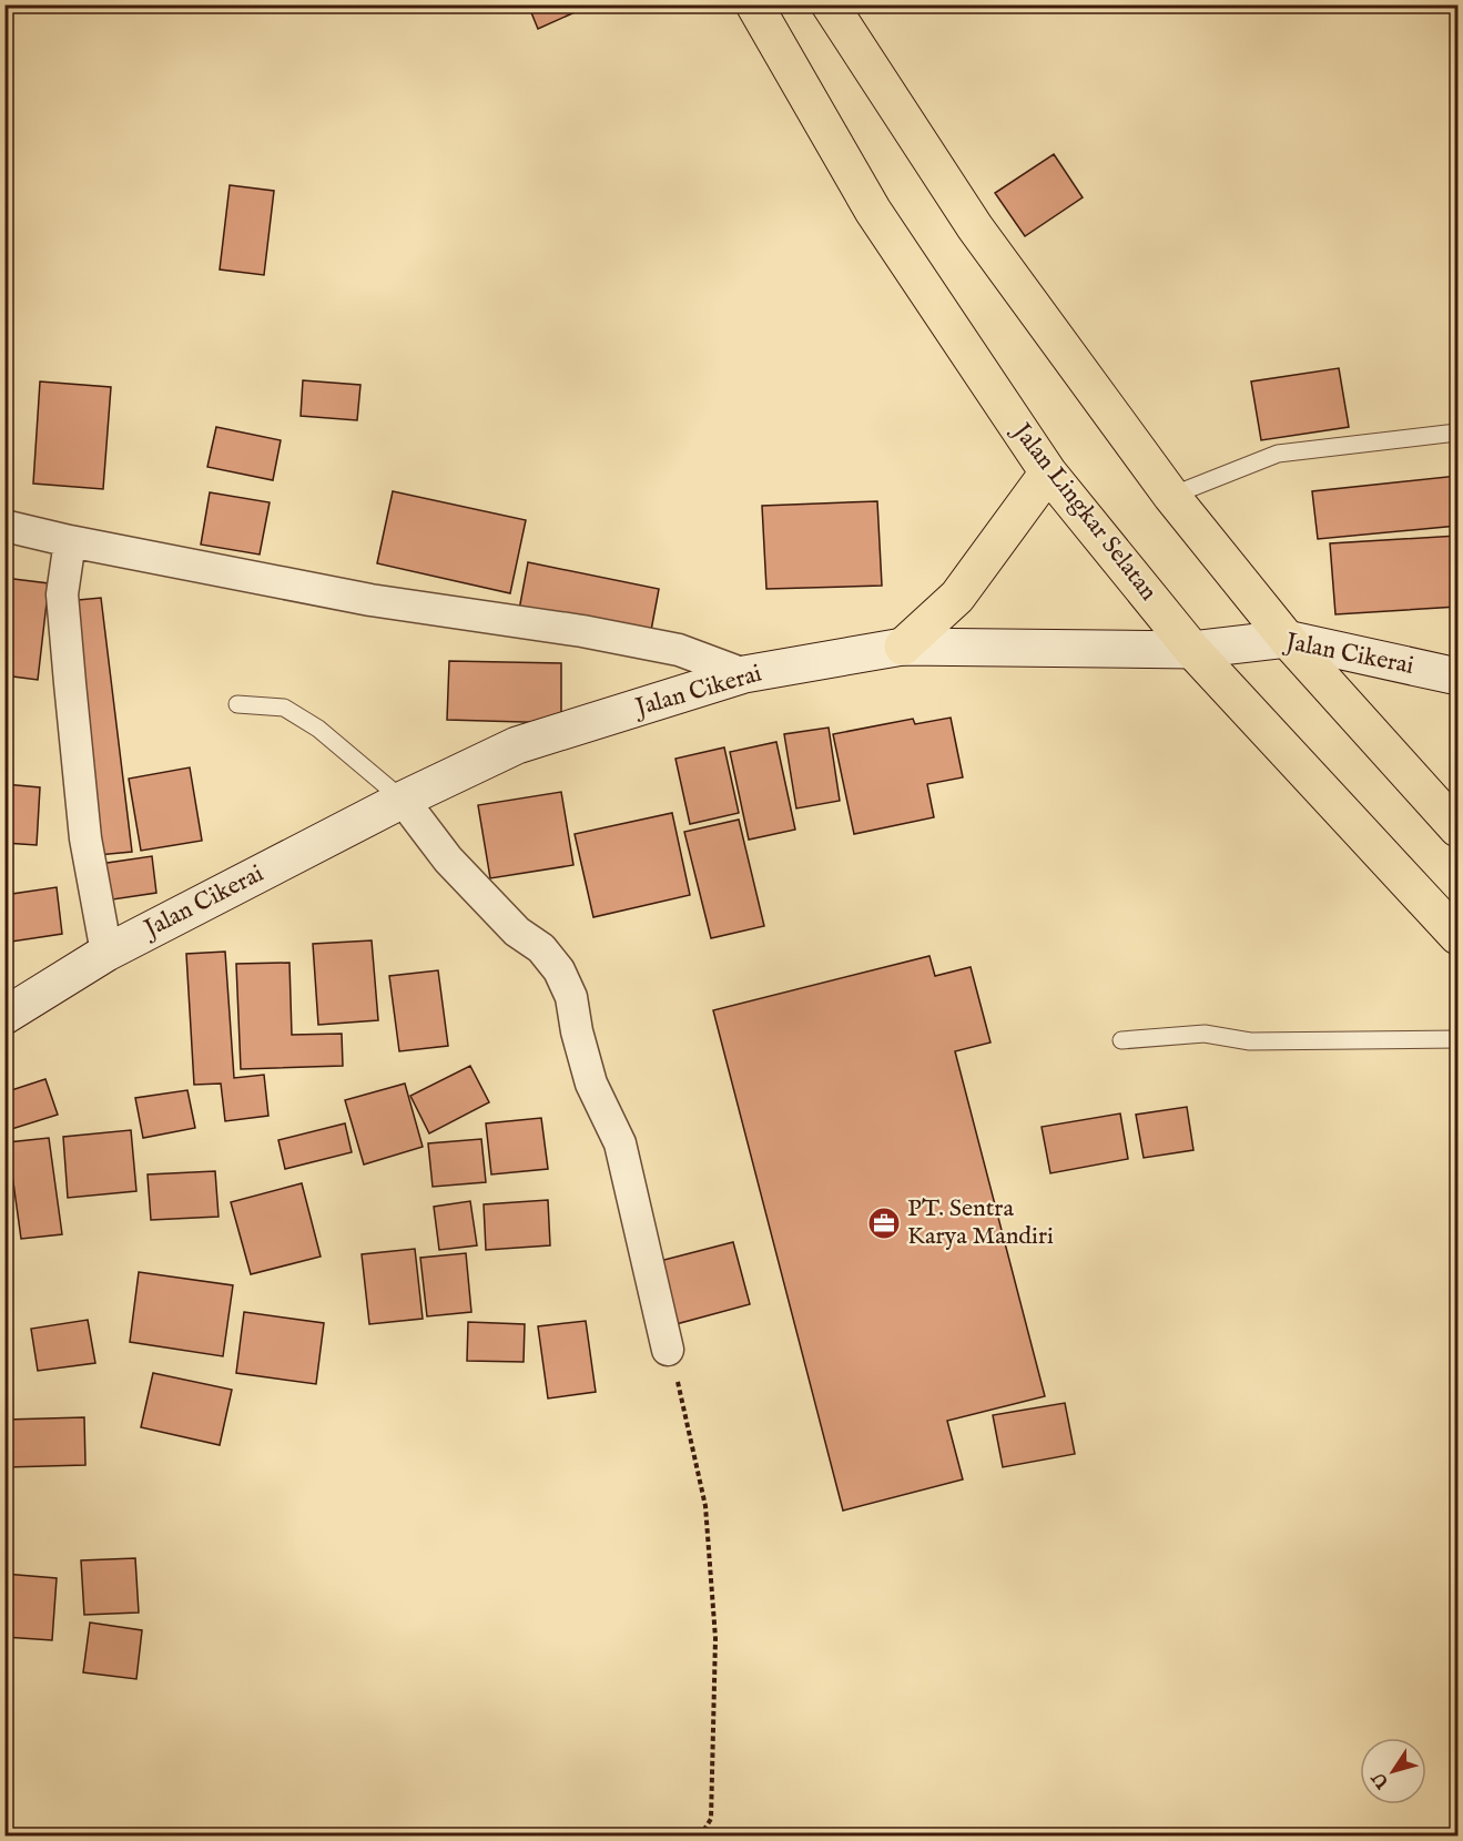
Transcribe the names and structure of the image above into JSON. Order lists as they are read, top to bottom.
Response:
{
  "streets": {
    "highway": ["Jalan Lingkar Selatan"],
    "street": ["Jalan Cikerai"]
  },
  "crossings": [
    ["Jalan Lingkar Selatan", "Jalan Cikerai"]
  ],
  "places": {
    "office": ["PT. Sentra Karya Mandiri"]
  },
  "north": "bottom left"
}
